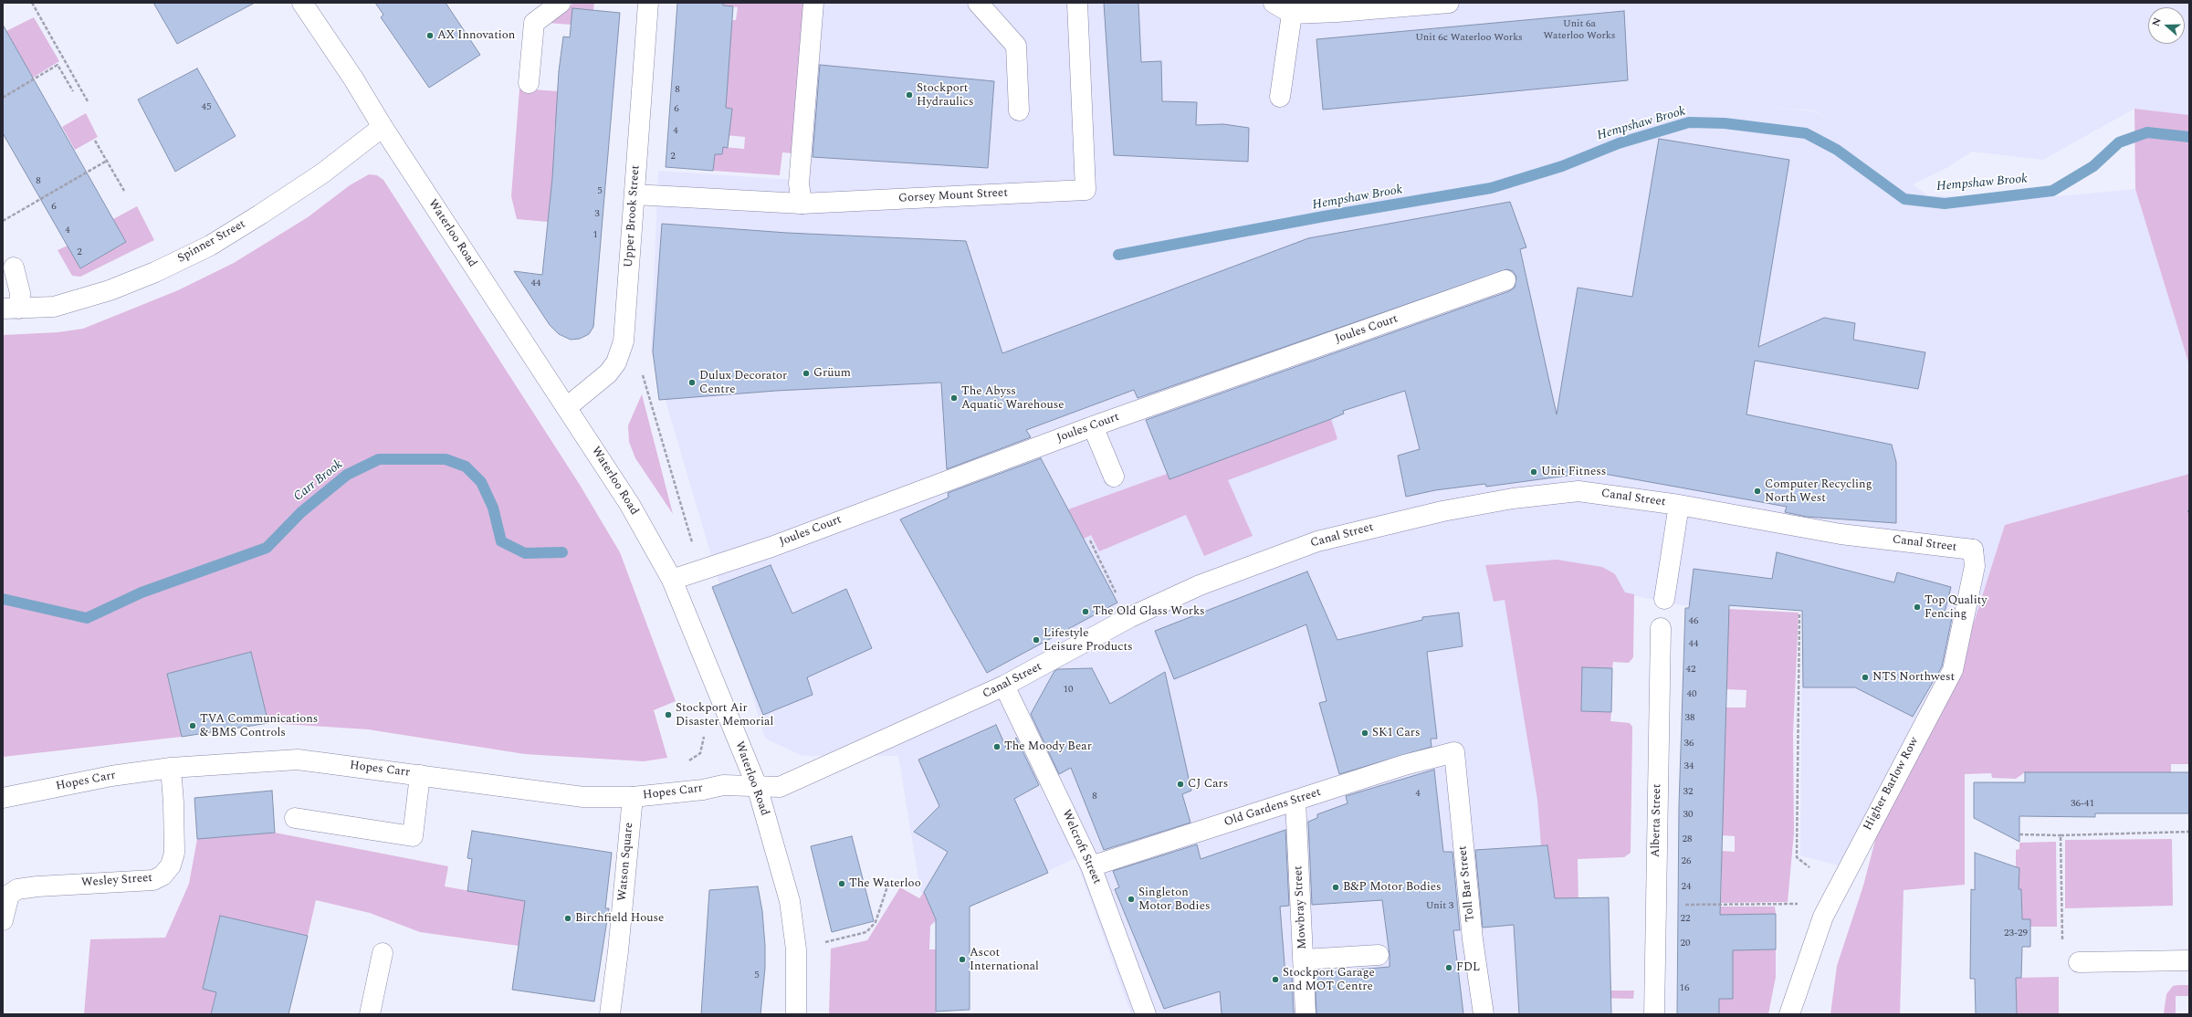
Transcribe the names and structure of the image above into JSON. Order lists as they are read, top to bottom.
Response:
{
  "streets": {
    "street": [
      "Gorsey Mount Street",
      "Upper Brook Street",
      "Waterloo Road",
      "Spinner Street",
      "Joules Court",
      "Canal Street",
      "Hopes Carr",
      "Higher Barlow Row",
      "Old Gardens Street",
      "Alberta Street",
      "Welcroft Street",
      "Watson Square",
      "Wesley Street",
      "Toll Bar Street",
      "Mowbray Street"
    ]
  },
  "crossings": [
    ["Gorsey Mount Street", "Upper Brook Street"],
    ["Upper Brook Street", "Waterloo Road"],
    ["Waterloo Road", "Spinner Street"],
    ["Waterloo Road", "Joules Court"],
    ["Waterloo Road", "Canal Street"],
    ["Waterloo Road", "Hopes Carr"],
    ["Canal Street", "Hopes Carr"],
    ["Canal Street", "Higher Barlow Row"],
    ["Canal Street", "Welcroft Street"],
    ["Hopes Carr", "Watson Square"],
    ["Hopes Carr", "Wesley Street"],
    ["Old Gardens Street", "Welcroft Street"],
    ["Old Gardens Street", "Toll Bar Street"],
    ["Old Gardens Street", "Mowbray Street"]
  ],
  "water": ["Hempshaw Brook", "Carr Brook"],
  "places": [
    "AX Innovation",
    "Stockport Hydraulics",
    "Grüum",
    "Dulux Decorator Centre",
    "The Abyss Aquatic Warehouse",
    "Unit Fitness",
    "Computer Recycling North West",
    "Top Quality Fencing",
    "The Old Glass Works",
    "Lifestyle Leisure Products",
    "NTS Northwest",
    "Stockport Air Disaster Memorial",
    "TVA Communications & BMS Controls",
    "SK1 Cars",
    "The Moody Bear",
    "CJ Cars",
    "The Waterloo",
    "B&P Motor Bodies",
    "Singleton Motor Bodies",
    "Birchfield House",
    "Ascot International",
    "FDL",
    "Stockport Garage and MOT Centre"
  ],
  "house_numbers": [
    "Unit 6a Waterloo Works",
    "Unit 6c Waterloo Works",
    "8",
    "45",
    "6",
    "4",
    "2",
    "8",
    "5",
    "6",
    "3",
    "4",
    "1",
    "2",
    "44",
    "46",
    "44",
    "42",
    "10",
    "40",
    "38",
    "36",
    "34",
    "32",
    "4",
    "8",
    "36-41",
    "30",
    "28",
    "26",
    "24",
    "Unit 3",
    "22",
    "23-29",
    "20",
    "5",
    "16"
  ],
  "north": "left"
}
